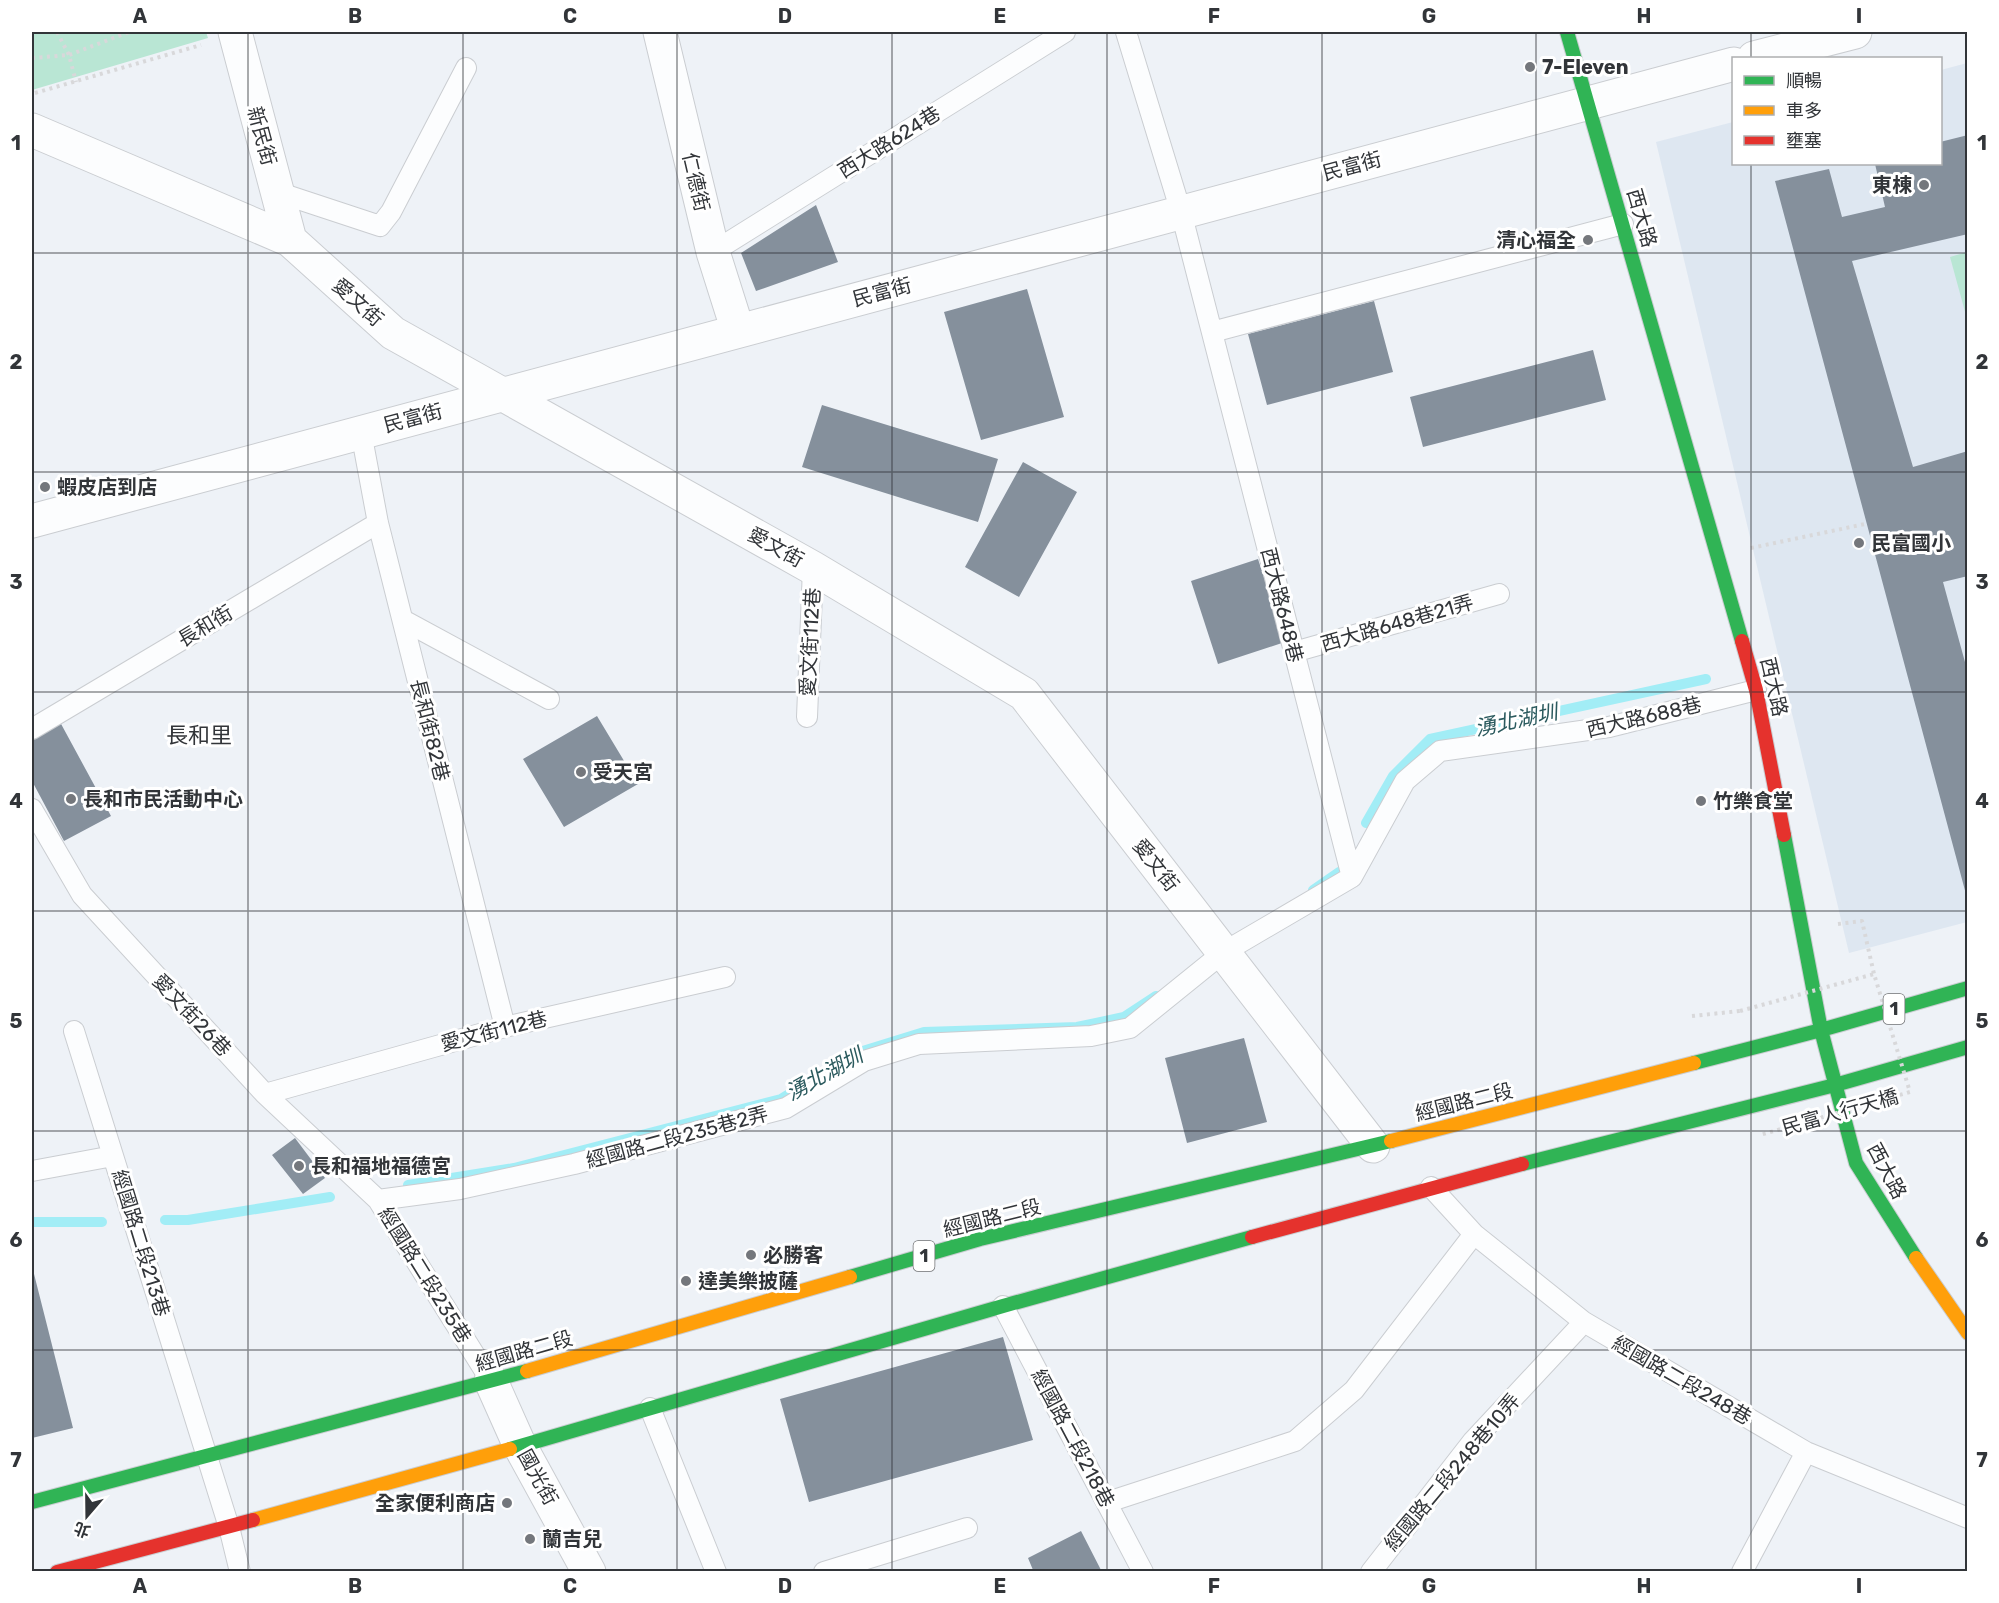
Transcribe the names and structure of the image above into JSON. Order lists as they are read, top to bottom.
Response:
{
  "streets": {
    "main road": ["西大路", "1", "經國路二段"],
    "street": [
      "新民街",
      "民富街",
      "仁德街",
      "愛文街",
      "國光街"
    ],
    "lane": [
      "西大路624巷",
      "西大路648巷",
      "西大路648巷21弄",
      "長和街",
      "愛文街112巷",
      "西大路688巷",
      "長和街82巷",
      "愛文街26巷",
      "經國路二段235巷2弄",
      "經國路二段213巷",
      "經國路二段235巷",
      "經國路二段248巷",
      "經國路二段218巷",
      "經國路二段248巷10弄"
    ],
    "path": ["民富人行天橋"]
  },
  "crossings": [
    ["新民街", "愛文街"],
    ["西大路624巷", "仁德街"],
    ["民富街", "仁德街"],
    ["民富街", "西大路"],
    ["民富街", "愛文街"],
    ["民富街", "西大路648巷"],
    ["民富街", "長和街82巷"],
    ["西大路", "西大路688巷"],
    ["西大路", "經國路二段"],
    ["愛文街", "愛文街112巷"],
    ["愛文街", "經國路二段"],
    ["愛文街", "經國路二段235巷2弄"],
    ["西大路648巷", "西大路648巷21弄"],
    ["西大路648巷", "西大路688巷"],
    ["長和街", "長和街82巷"],
    ["愛文街112巷", "長和街82巷"],
    ["愛文街112巷", "愛文街26巷"],
    ["愛文街26巷", "經國路二段235巷2弄"],
    ["愛文街26巷", "經國路二段235巷"],
    ["經國路二段", "經國路二段213巷"],
    ["經國路二段", "經國路二段235巷"],
    ["經國路二段", "國光街"],
    ["經國路二段235巷2弄", "經國路二段235巷"],
    ["經國路二段235巷", "國光街"],
    ["經國路二段248巷", "經國路二段248巷10弄"]
  ],
  "districts": ["長和里"],
  "water": ["湧北湖圳"],
  "places": [
    "7-Eleven",
    "東棟",
    "清心福全",
    "蝦皮店到店",
    "民富國小",
    "受天宮",
    "長和市民活動中心",
    "竹樂食堂",
    "長和福地福德宮",
    "必勝客",
    "達美樂披薩",
    "全家便利商店",
    "蘭吉兒"
  ],
  "legend": ["順暢", "車多", "壅塞"],
  "north": "bottom",
  "grid": {
    "columns": [
      "A",
      "B",
      "C",
      "D",
      "E",
      "F",
      "G",
      "H",
      "I"
    ],
    "rows": [
      "1",
      "2",
      "3",
      "4",
      "5",
      "6",
      "7"
    ]
  }
}
